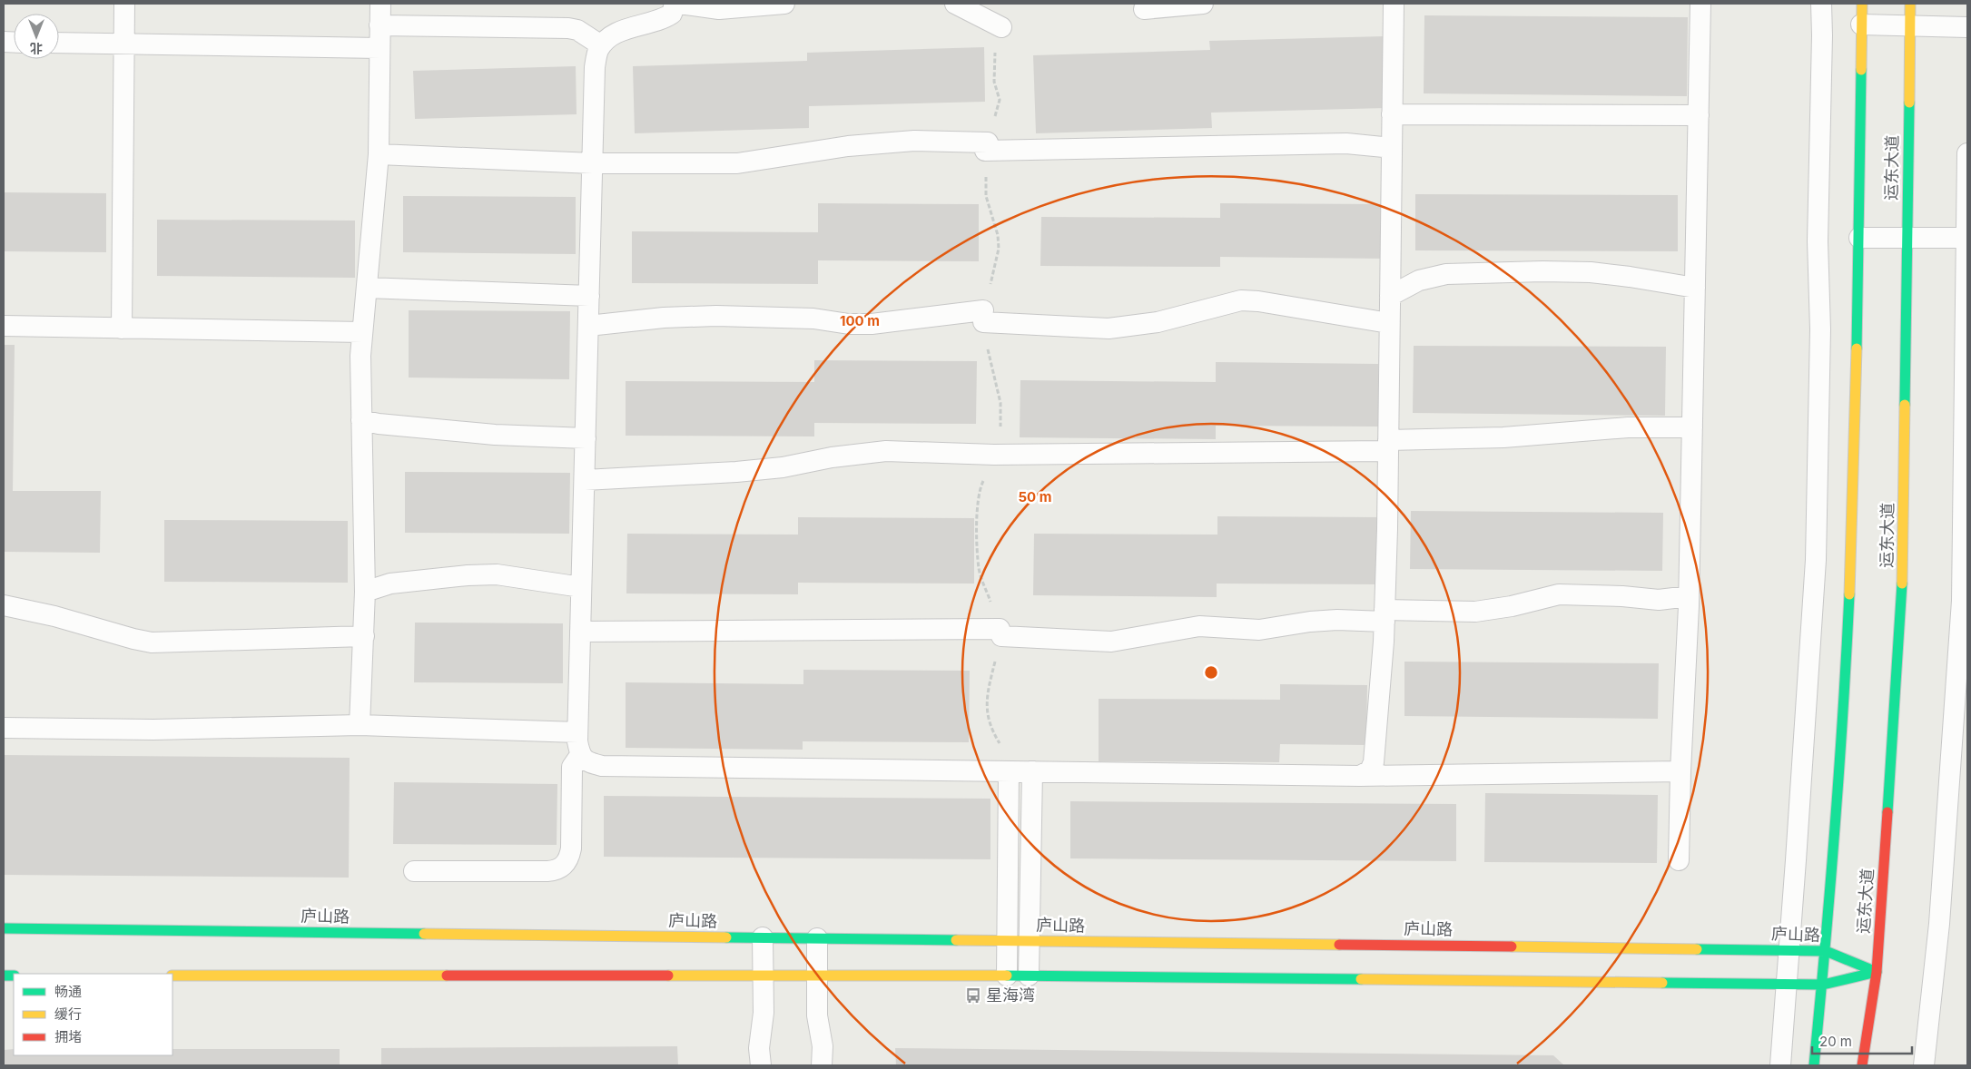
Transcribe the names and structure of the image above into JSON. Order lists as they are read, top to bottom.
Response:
{
  "streets": {
    "street": ["运东大道", "庐山路"]
  },
  "crossings": [
    ["运东大道", "庐山路"]
  ],
  "places": {
    "bus stop": ["星海湾"]
  },
  "legend": ["畅通", "缓行", "拥堵"],
  "scale_bar": "20 m",
  "north": "bottom",
  "rings": ["100 m", "50 m"]
}
